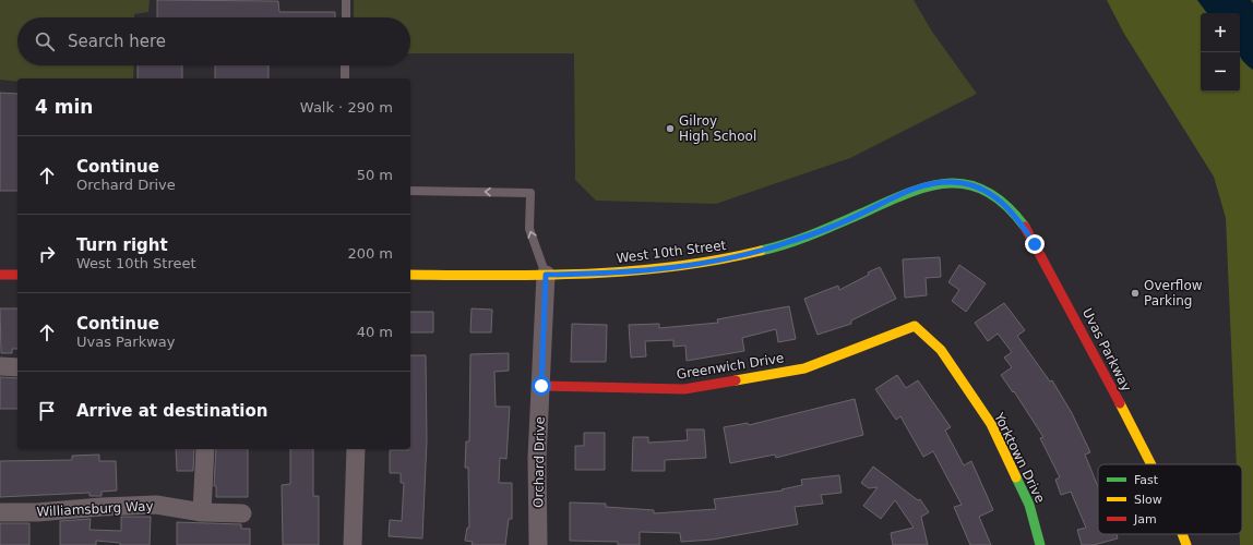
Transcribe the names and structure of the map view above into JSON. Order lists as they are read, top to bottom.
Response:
{
  "streets": {
    "street": [
      "West 10th Street",
      "Uvas Parkway",
      "Greenwich Drive",
      "Yorktown Drive",
      "Orchard Drive",
      "Williamsburg Way"
    ]
  },
  "crossings": [
    ["West 10th Street", "Uvas Parkway"],
    ["West 10th Street", "Orchard Drive"],
    ["Greenwich Drive", "Yorktown Drive"],
    ["Greenwich Drive", "Orchard Drive"]
  ],
  "places": ["Gilroy High School", "Overflow Parking"],
  "legend": ["Fast", "Slow", "Jam"],
  "page": {
    "map_buttons": ["+", "−"],
    "search": "Search here",
    "heading": ["4 min", "Walk · 290 m"],
    "list": [
      ["Continue", "Orchard Drive", "50 m"],
      ["Turn right", "West 10th Street", "200 m"],
      ["Continue", "Uvas Parkway", "40 m"],
      "Arrive at destination"
    ]
  }
}
